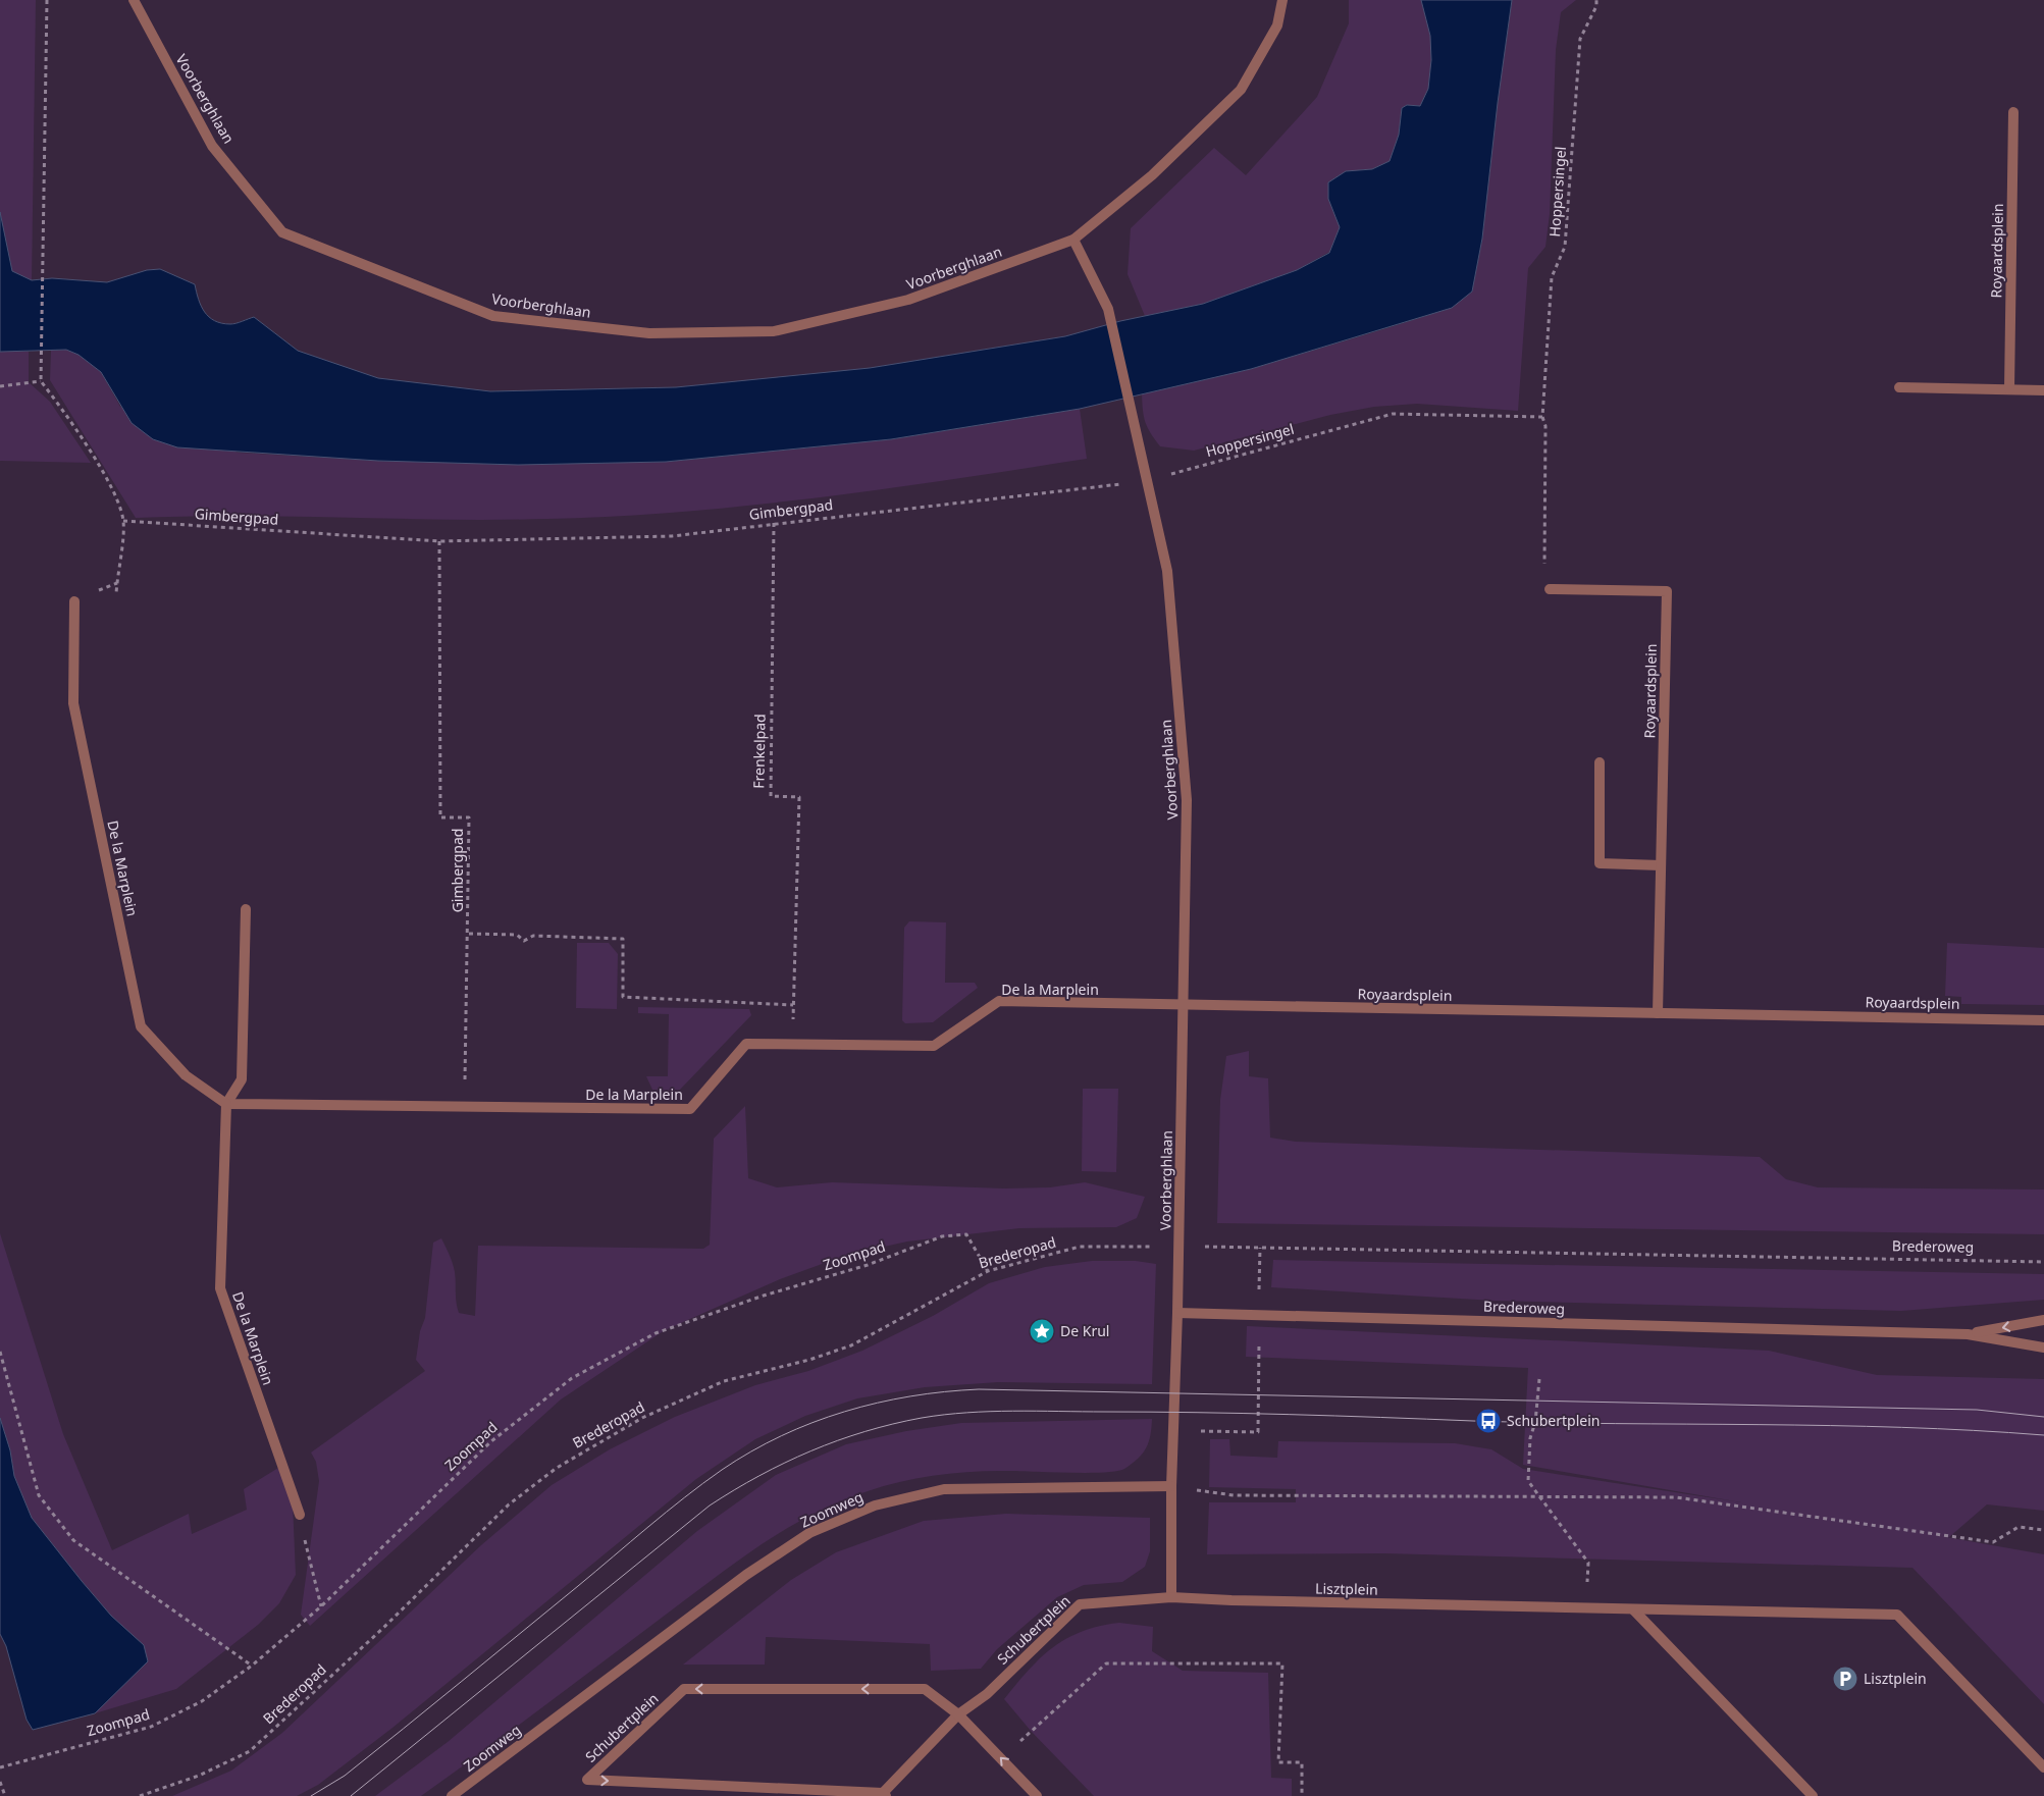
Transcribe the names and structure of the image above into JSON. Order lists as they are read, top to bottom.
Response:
{
  "streets": {
    "street": [
      "Voorberghlaan",
      "Royaardsplein",
      "De la Marplein",
      "Brederoweg",
      "Zoomweg",
      "Lisztplein",
      "Schubertplein"
    ],
    "path": [
      "Hoppersingel",
      "Gimbergpad",
      "Frenkelpad",
      "Brederopad",
      "Zoompad"
    ]
  },
  "crossings": [
    ["Voorberghlaan", "Hoppersingel"],
    ["Voorberghlaan", "Royaardsplein"],
    ["Voorberghlaan", "Gimbergpad"],
    ["Voorberghlaan", "De la Marplein"],
    ["Voorberghlaan", "Brederoweg"],
    ["Voorberghlaan", "Brederopad"],
    ["Hoppersingel", "Royaardsplein"],
    ["Hoppersingel", "Gimbergpad"],
    ["Royaardsplein", "De la Marplein"],
    ["Gimbergpad", "Frenkelpad"],
    ["Gimbergpad", "De la Marplein"],
    ["Frenkelpad", "De la Marplein"],
    ["Brederoweg", "Brederopad"],
    ["Brederopad", "Zoompad"],
    ["Lisztplein", "Schubertplein"]
  ],
  "places": {
    "place": ["De Krul"],
    "bus stop": ["Schubertplein"],
    "parking": ["Lisztplein"]
  }
}
